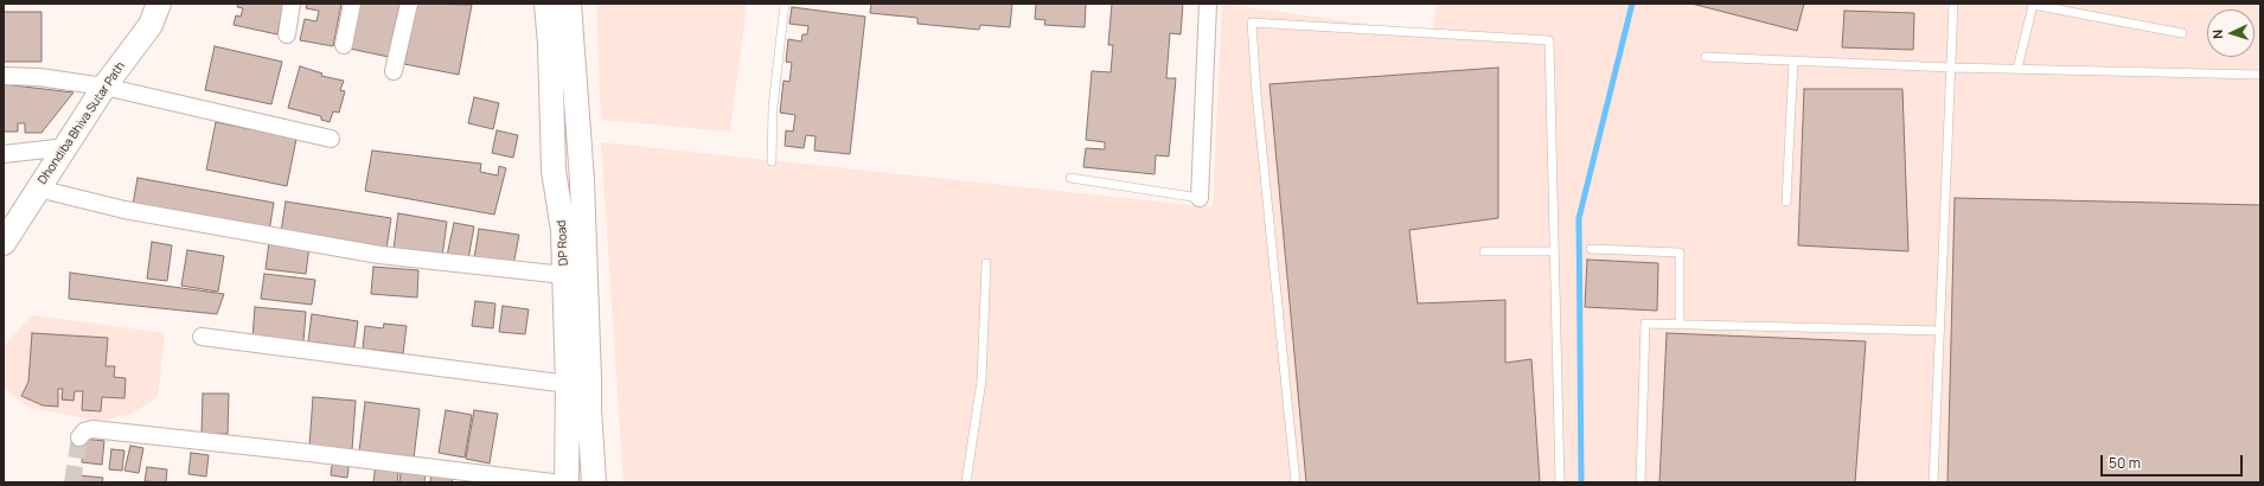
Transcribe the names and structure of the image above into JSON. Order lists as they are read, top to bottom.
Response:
{
  "streets": {
    "main road": ["Dhondiba Bhiva Sutar Path", "DP Road"]
  },
  "scale_bar": "50 m",
  "north": "left"
}
